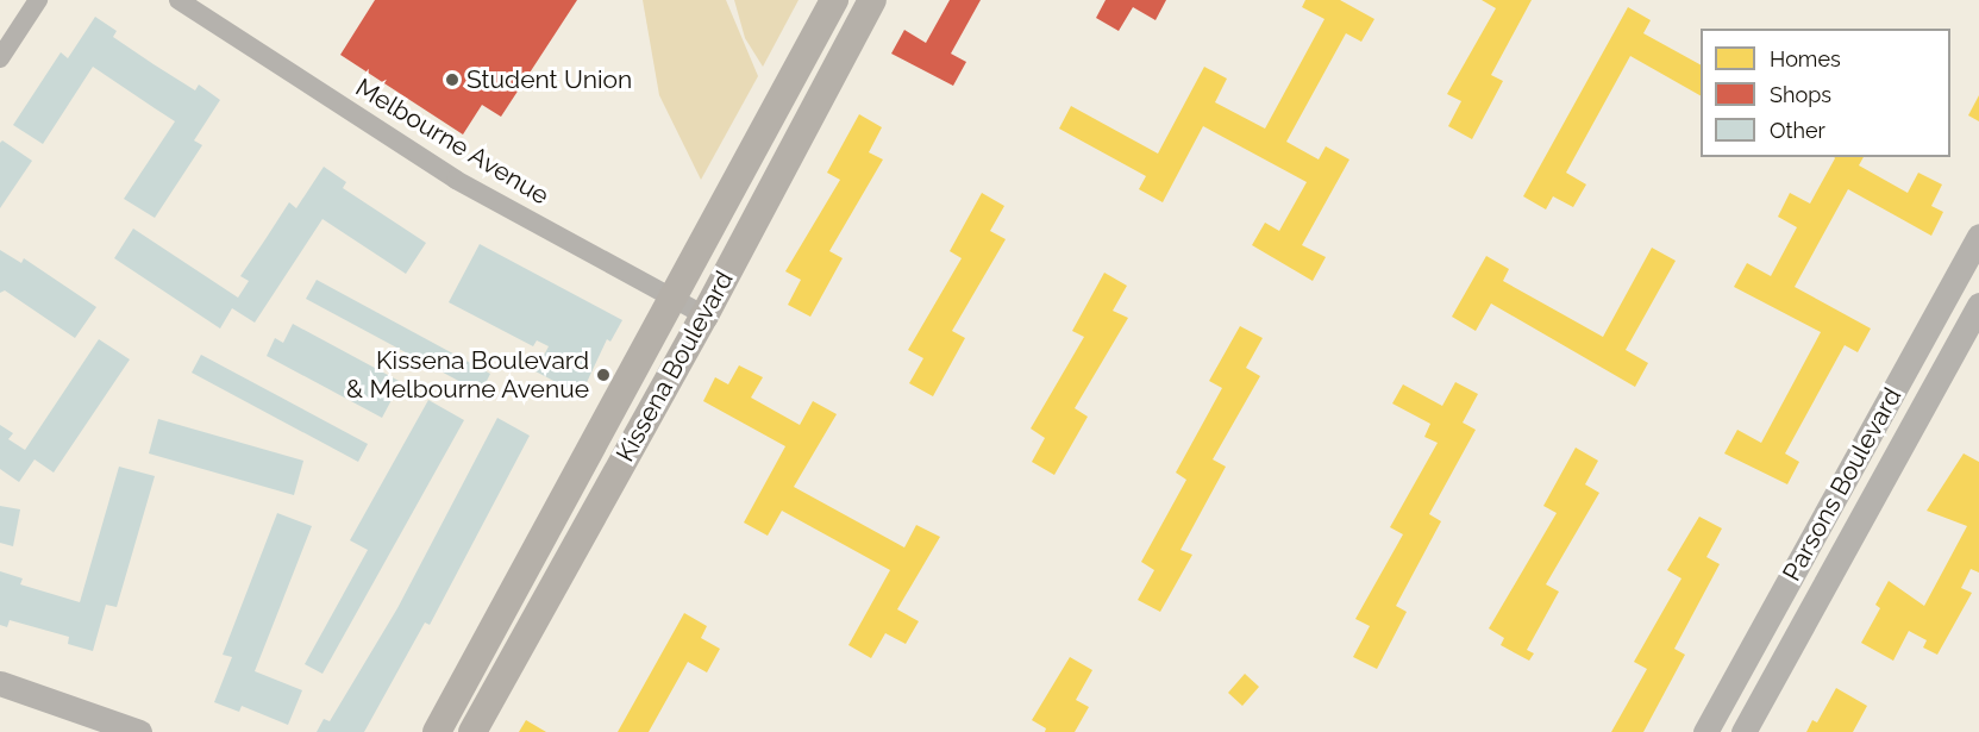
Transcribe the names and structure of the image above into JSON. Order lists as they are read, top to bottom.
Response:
{
  "streets": {
    "main road": ["Kissena Boulevard"],
    "street": ["Melbourne Avenue", "Parsons Boulevard"]
  },
  "crossings": [
    ["Melbourne Avenue", "Kissena Boulevard"]
  ],
  "places": ["Student Union", "Kissena Boulevard & Melbourne Avenue"],
  "legend": ["Homes", "Shops", "Other"]
}
